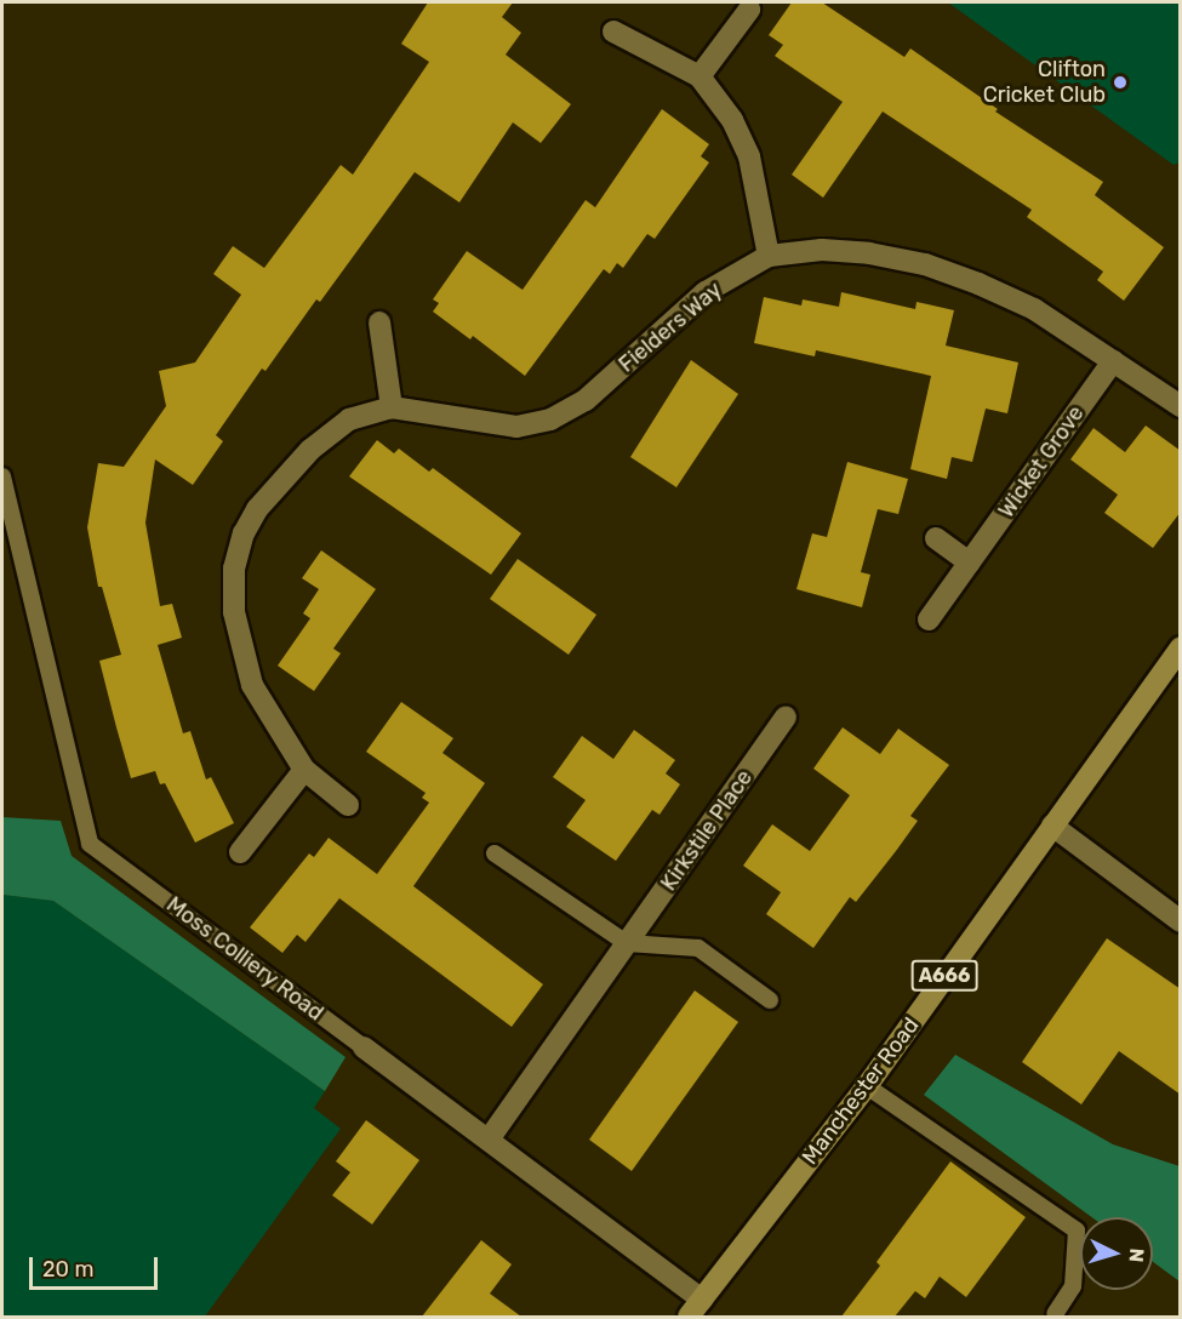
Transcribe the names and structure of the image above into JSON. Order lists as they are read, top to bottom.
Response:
{
  "streets": {
    "main road": ["A666", "Manchester Road"],
    "street": [
      "Fielders Way",
      "Wicket Grove",
      "Kirkstile Place",
      "Moss Colliery Road"
    ]
  },
  "crossings": [
    ["Fielders Way", "Wicket Grove"],
    ["Kirkstile Place", "Moss Colliery Road"],
    ["Moss Colliery Road", "Manchester Road"]
  ],
  "places": ["Clifton Cricket Club"],
  "scale_bar": "20 m",
  "north": "right"
}
